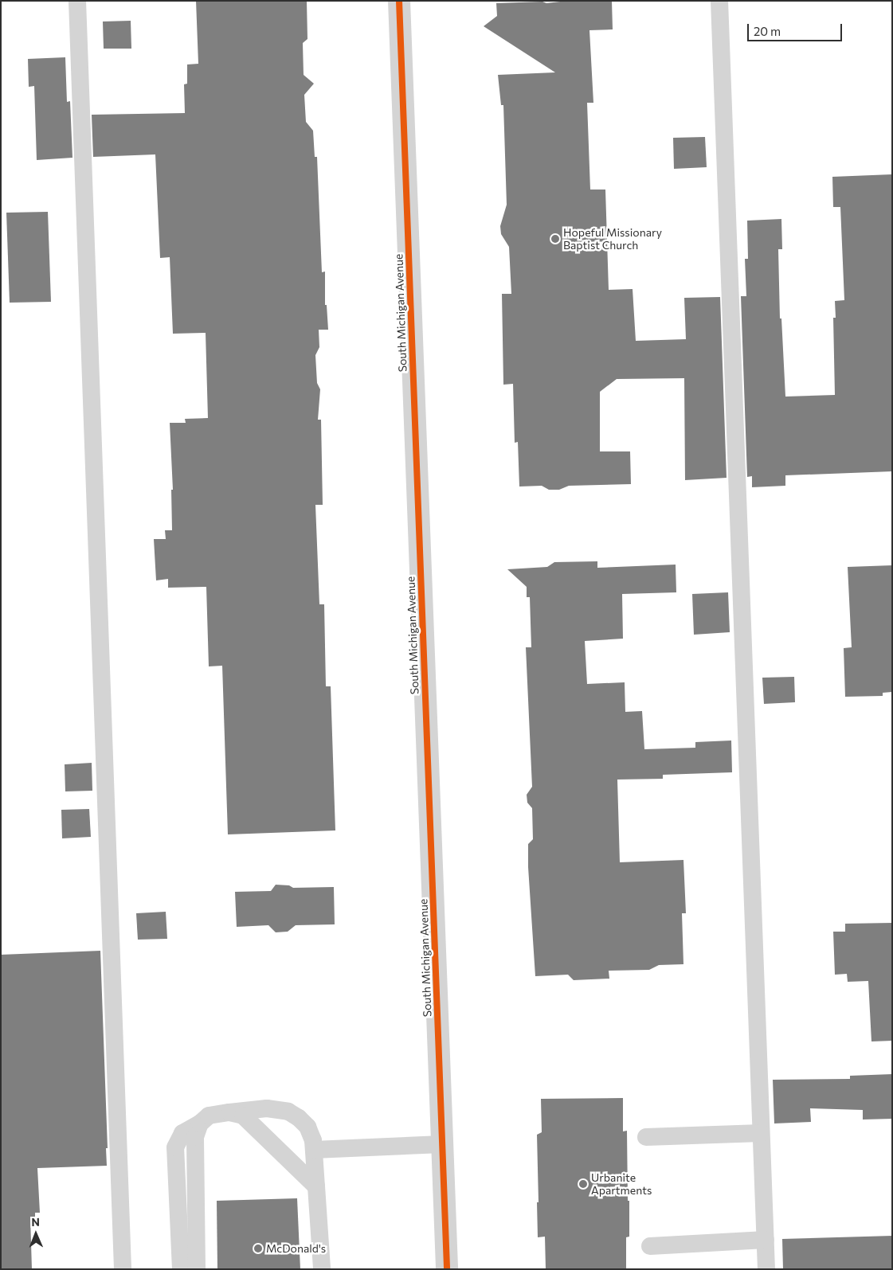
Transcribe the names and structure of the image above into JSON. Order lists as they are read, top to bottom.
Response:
{
  "streets": {
    "street": ["South Michigan Avenue"]
  },
  "places": ["Hopeful Missionary Baptist Church", "Urbanite Apartments", "McDonald's"],
  "scale_bar": "20 m",
  "north": "top"
}
